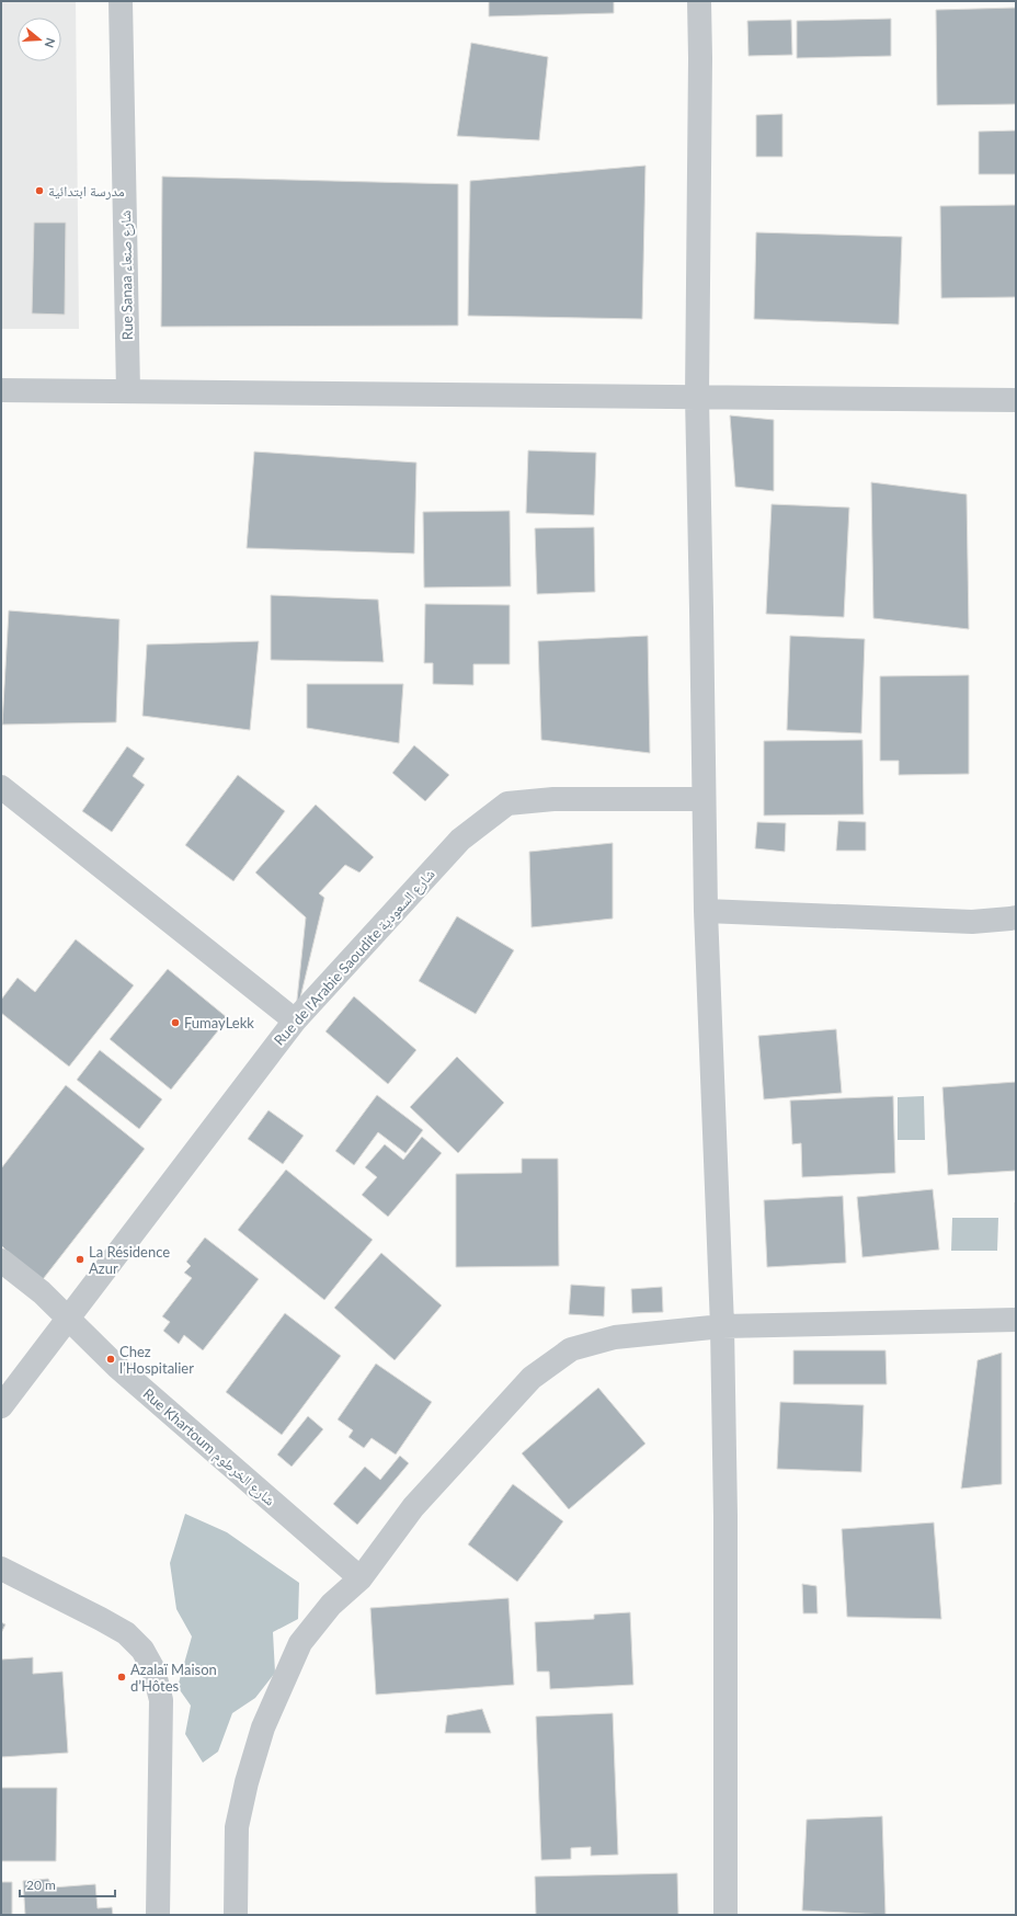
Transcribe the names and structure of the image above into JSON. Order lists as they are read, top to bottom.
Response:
{
  "streets": {
    "street": ["Rue Sanaa شارع صنعاء", "Rue de l'Arabie Saoudite شارع السعودية", "Rue Khartoum شارع الخرطوم"]
  },
  "crossings": [
    ["Rue de l'Arabie Saoudite شارع السعودية", "Rue Khartoum شارع الخرطوم"]
  ],
  "places": [
    "مدرسة ابتدائية",
    "FumayLekk",
    "La Résidence Azur",
    "Chez l’Hospitalier",
    "Azalaï Maison d’Hôtes"
  ],
  "scale_bar": "20 m",
  "north": "right"
}
